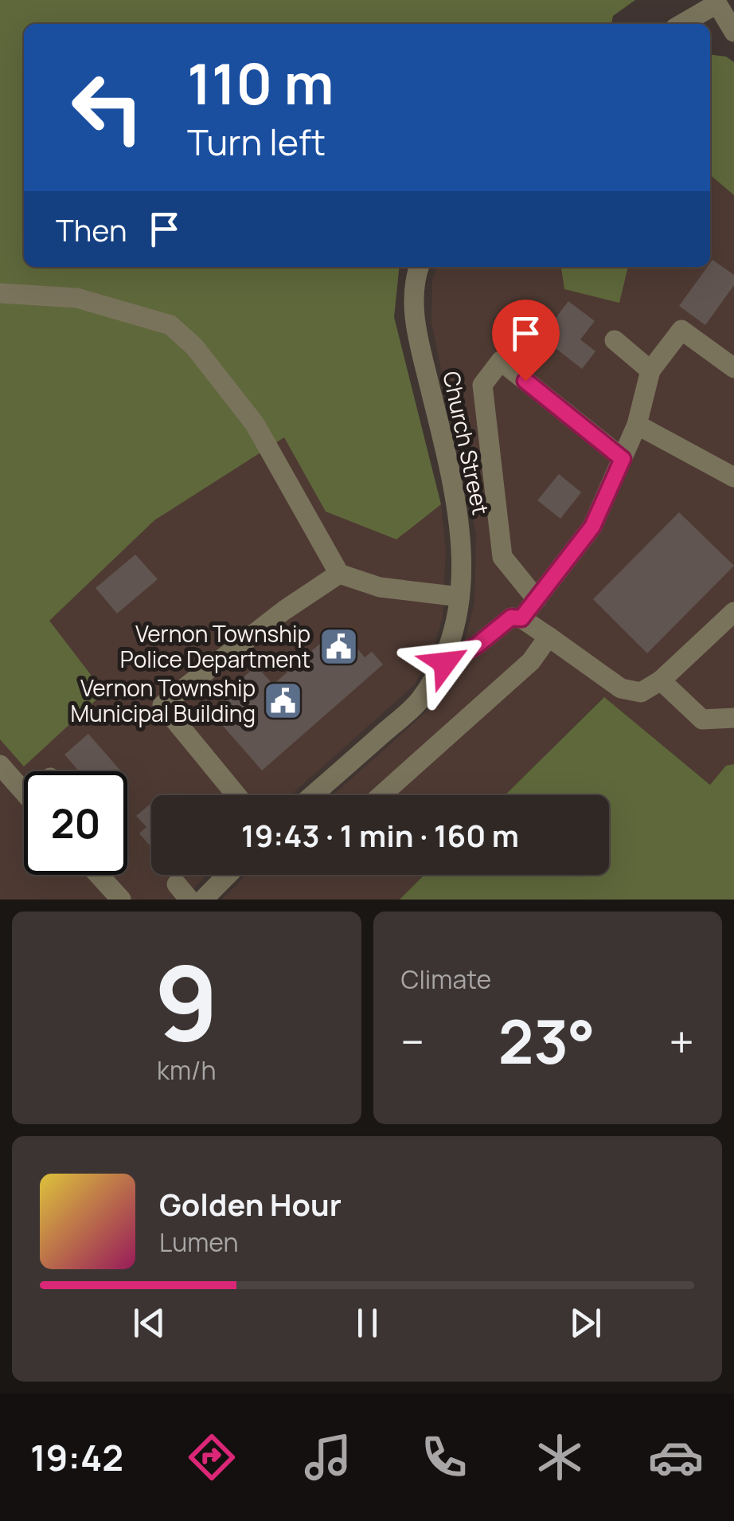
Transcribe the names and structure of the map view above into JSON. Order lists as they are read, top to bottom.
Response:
{
  "streets": {
    "street": ["Church Street"]
  },
  "places": {
    "public building": ["Vernon Township Police Department", "Vernon Township Municipal Building"]
  },
  "page": {
    "turn": ["110 m", "Turn left"],
    "then": "Then",
    "limit": "20",
    "trip": "19:43 · 1 min · 160 m",
    "tile": [
      ["9", "km/h"],
      "Climate"
    ],
    "heat": ["−", "23°", "+"],
    "song": ["Golden Hour", "Lumen"],
    "tabs": "19:42"
  }
}
